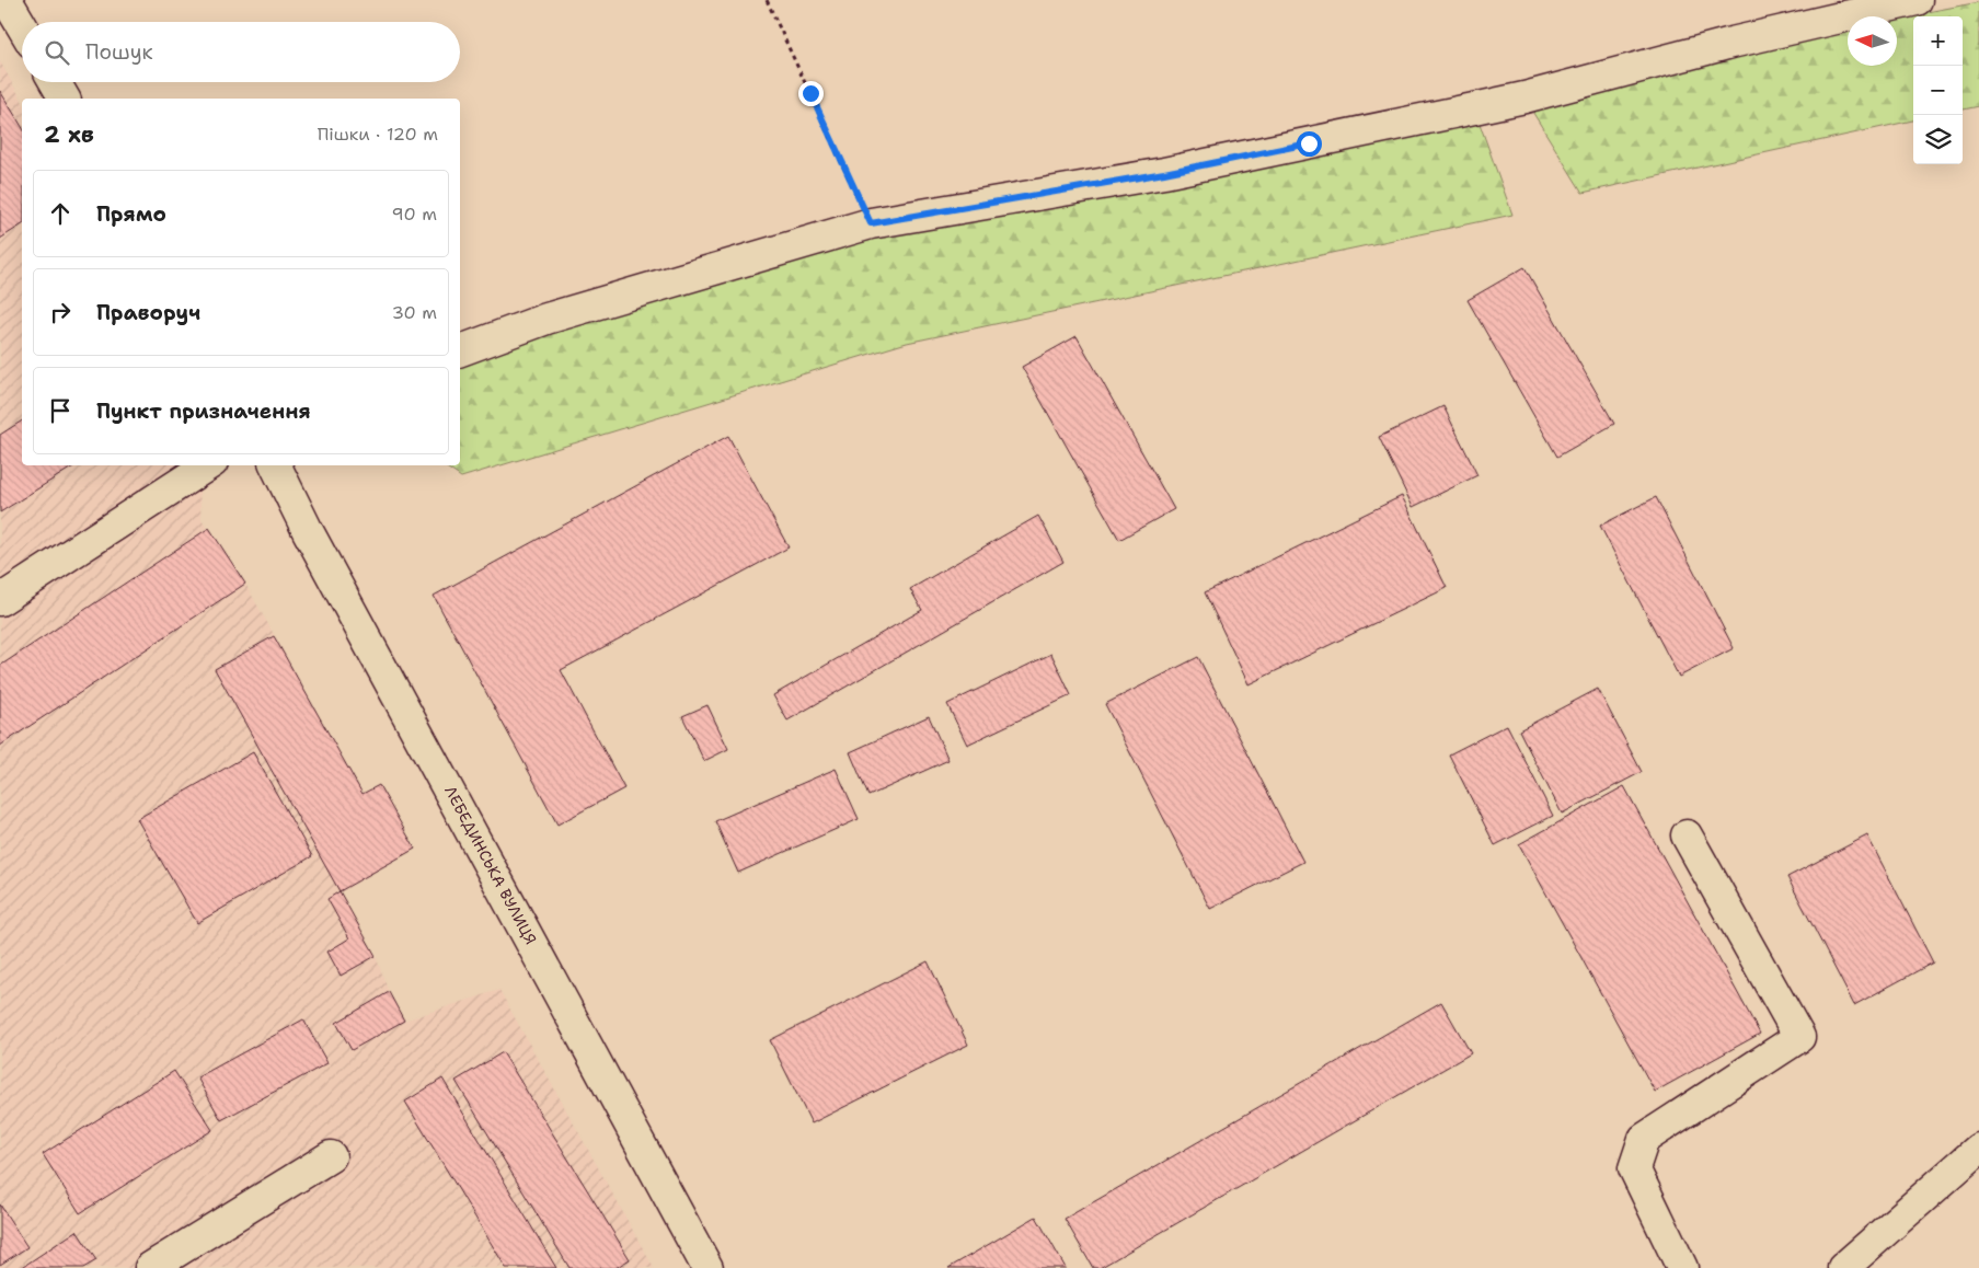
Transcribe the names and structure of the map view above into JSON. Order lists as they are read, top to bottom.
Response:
{
  "streets": {
    "street": ["ЛЕБЕДИНСЬКА ВУЛИЦЯ"]
  },
  "north": "left",
  "page": {
    "map_buttons": ["+", "−"],
    "search": "Пошук",
    "heading": ["2 хв", "Пішки · 120 m"],
    "list": [
      ["Прямо", "90 m"],
      ["Праворуч", "30 m"],
      "Пункт призначення"
    ]
  }
}
